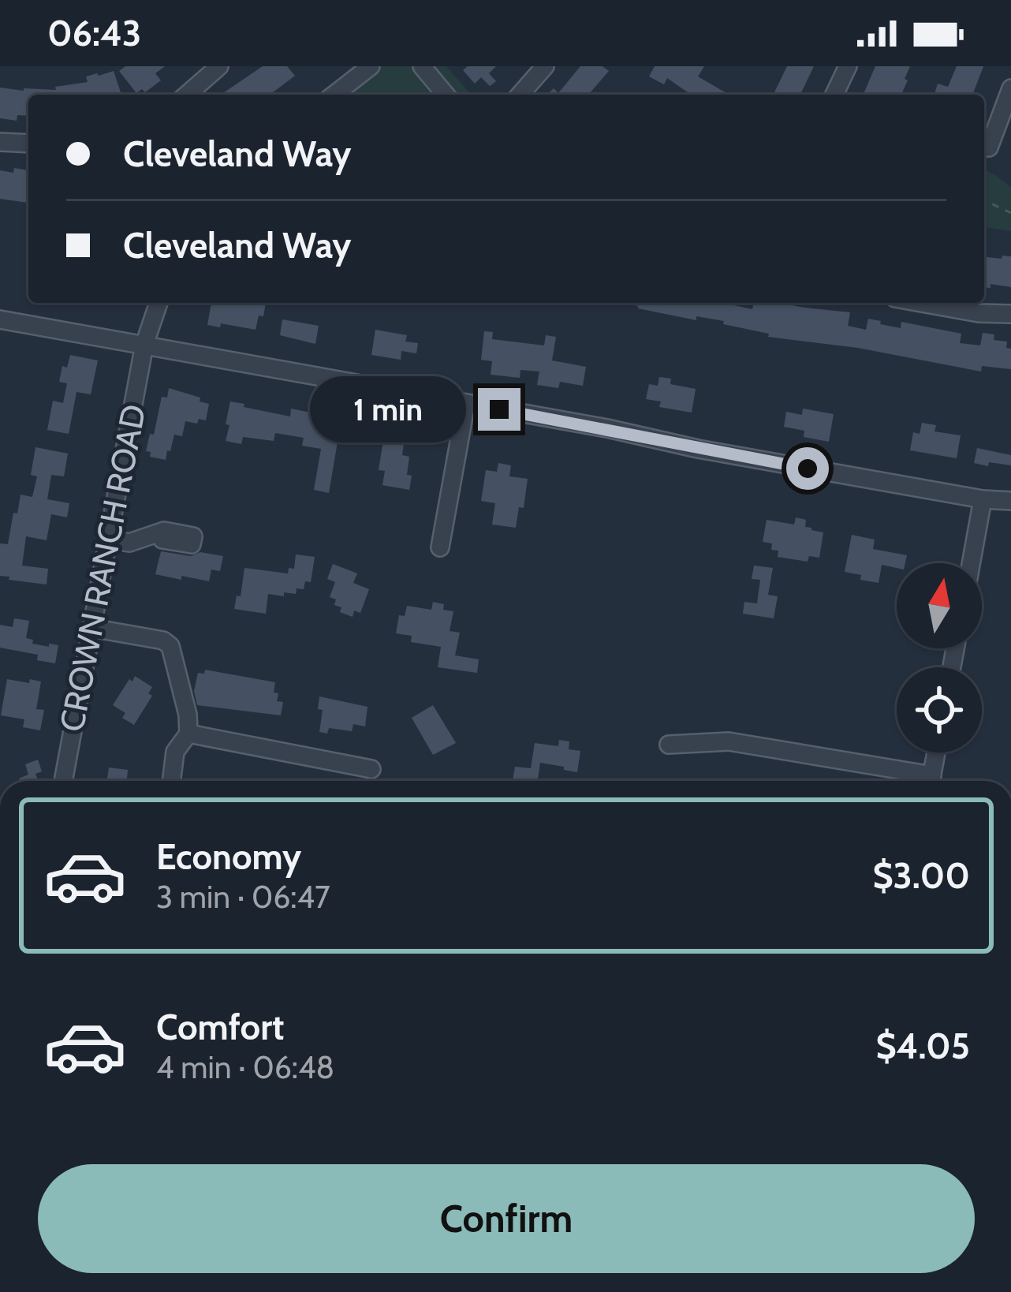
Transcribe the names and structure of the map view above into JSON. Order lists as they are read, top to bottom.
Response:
{
  "streets": {
    "street": ["CROWN RANCH ROAD"]
  },
  "north": "top",
  "page": {
    "status": "06:43",
    "banner": ["Cleveland Way", "Cleveland Way"],
    "bubble": "1 min",
    "list": [
      {
        "name": "Economy",
        "note": "3 min · 06:47",
        "value": "$3.00"
      },
      {
        "name": "Comfort",
        "note": "4 min · 06:48",
        "value": "$4.05"
      }
    ],
    "buttons": "Confirm"
  }
}
